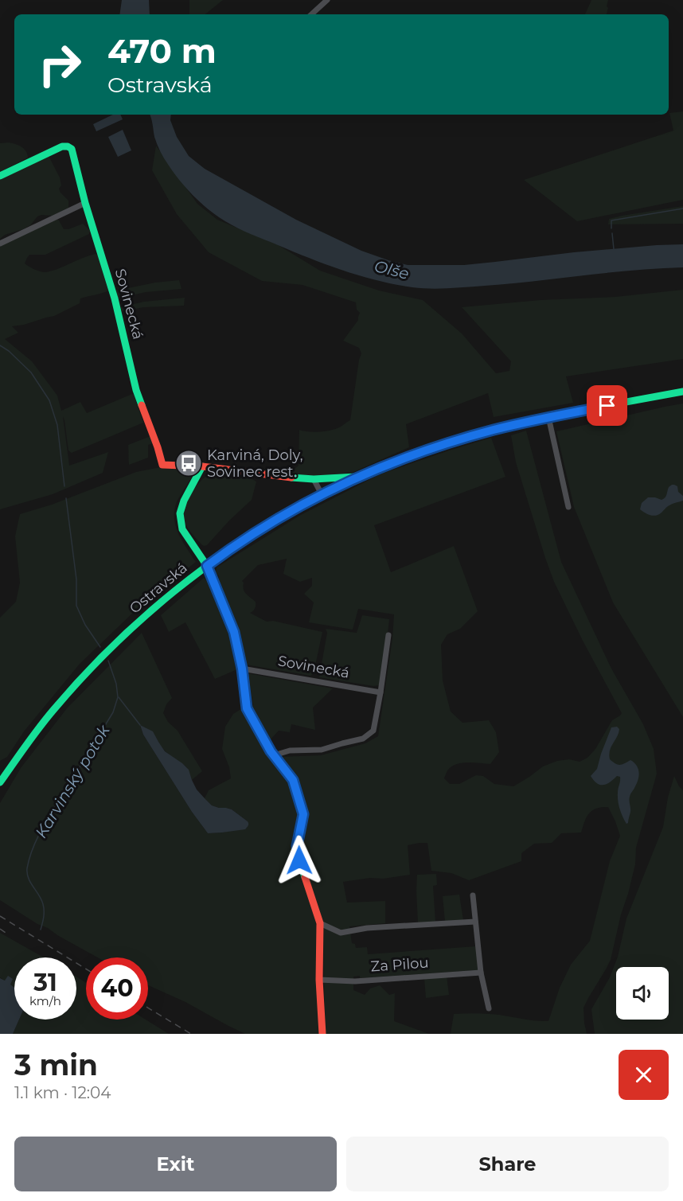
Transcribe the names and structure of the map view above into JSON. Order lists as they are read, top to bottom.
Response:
{
  "streets": {
    "street": ["Sovinecká", "Ostravská", "Za Pilou"]
  },
  "crossings": [
    ["Sovinecká", "Ostravská"]
  ],
  "water": ["Olše", "Karvinský potok"],
  "places": {
    "bus stop": ["Karviná, Doly, Sovinec rest."]
  },
  "page": {
    "turn": ["470 m", "Ostravská"],
    "speed": "31 km/h",
    "limit": "40",
    "heading": ["3 min", "1.1 km · 12:04"],
    "buttons": ["Exit", "Share"]
  }
}
